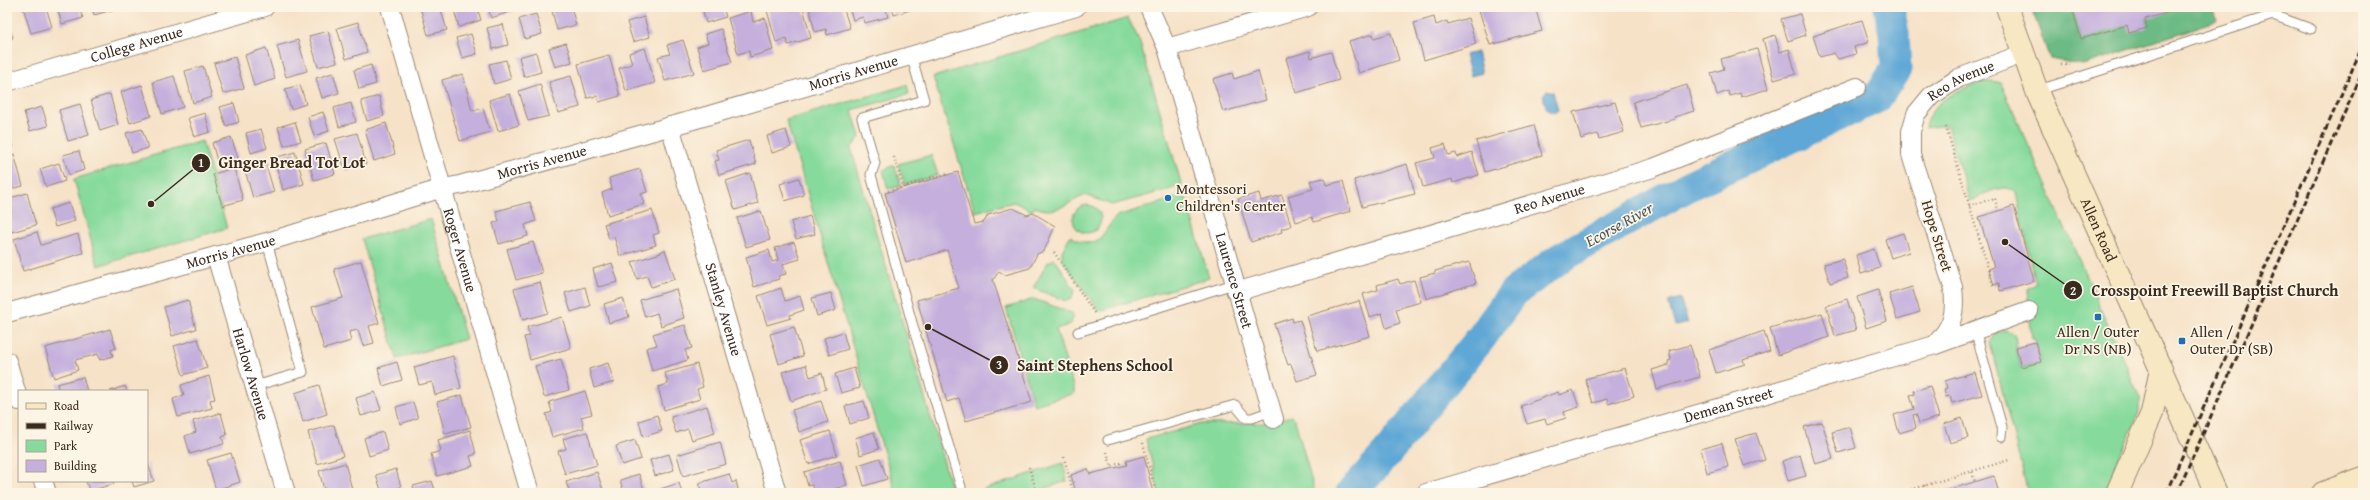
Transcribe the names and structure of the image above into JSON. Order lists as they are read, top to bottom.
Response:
{
  "streets": {
    "main road": ["Allen Road"],
    "street": [
      "College Avenue",
      "Morris Avenue",
      "Reo Avenue",
      "Hope Street",
      "Roger Avenue",
      "Laurence Street",
      "Stanley Avenue",
      "Harlow Avenue",
      "Demean Street"
    ]
  },
  "crossings": [
    ["Morris Avenue", "Roger Avenue"],
    ["Morris Avenue", "Stanley Avenue"],
    ["Morris Avenue", "Harlow Avenue"],
    ["Reo Avenue", "Allen Road"],
    ["Reo Avenue", "Hope Street"],
    ["Reo Avenue", "Laurence Street"],
    ["Hope Street", "Demean Street"]
  ],
  "water": ["Ecorse River"],
  "places": {
    "other": [
      "Montessori Children's Center",
      "Ginger Bread Tot Lot",
      "Crosspoint Freewill Baptist Church",
      "Saint Stephens School"
    ],
    "transit": ["Allen / Outer Dr NS (NB)", "Allen / Outer Dr (SB)"]
  },
  "legend": [
    "Road",
    "Railway",
    "Park",
    "Building"
  ]
}
